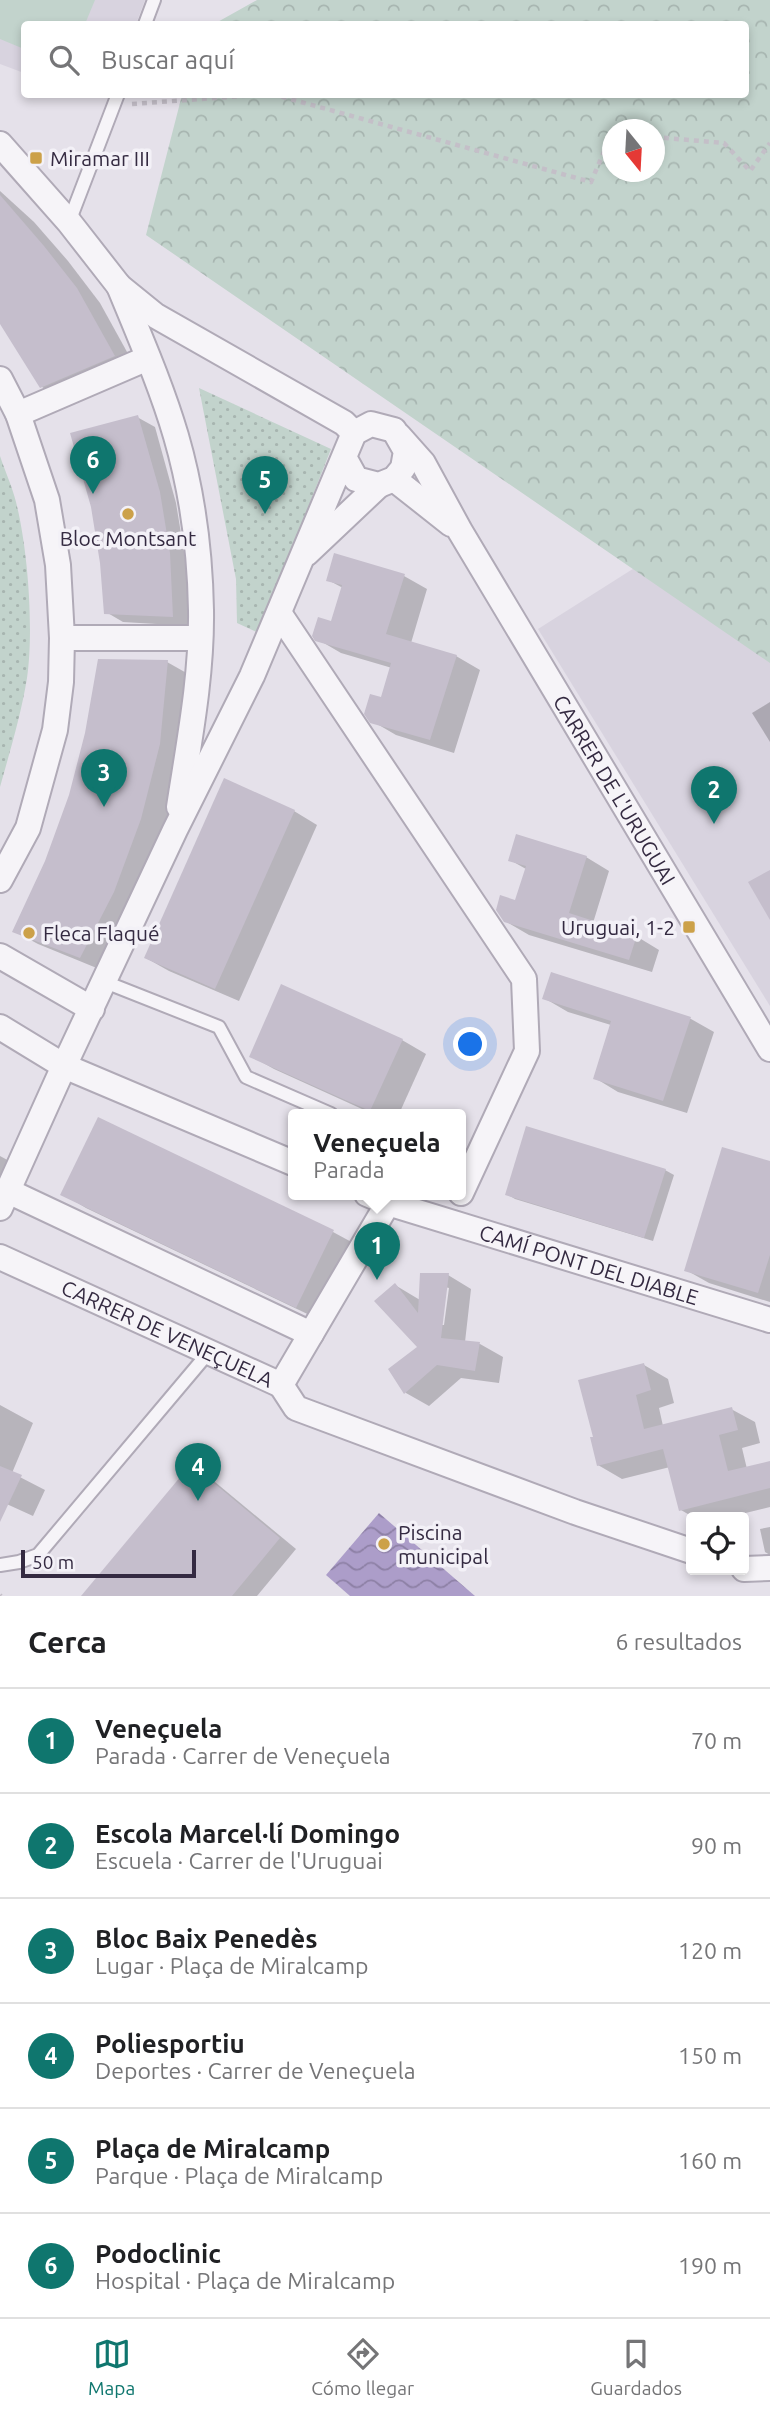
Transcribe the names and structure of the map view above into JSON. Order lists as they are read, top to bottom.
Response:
{
  "streets": {
    "street": ["CARRER DE L'URUGUAI", "CAMÍ PONT DEL DIABLE", "CARRER DE VENEÇUELA"]
  },
  "places": {
    "transit": ["Miramar III", "Uruguai, 1-2"],
    "other": ["Bloc Montsant", "Fleca Flaqué", "Piscina municipal"]
  },
  "scale_bar": "50 m",
  "north": "bottom",
  "page": {
    "search": "Buscar aquí",
    "pins": [
      "6",
      "5",
      "3",
      "2",
      "1",
      "4"
    ],
    "popup": ["Veneçuela", "Parada"],
    "scale": "50 m",
    "heading": ["Cerca", "6 resultados"],
    "list": [
      {
        "mark": "1",
        "name": "Veneçuela",
        "note": "Parada · Carrer de Veneçuela",
        "value": "70 m"
      },
      {
        "mark": "2",
        "name": "Escola Marcel·lí Domingo",
        "note": "Escuela · Carrer de l'Uruguai",
        "value": "90 m"
      },
      {
        "mark": "3",
        "name": "Bloc Baix Penedès",
        "note": "Lugar · Plaça de Miralcamp",
        "value": "120 m"
      },
      {
        "mark": "4",
        "name": "Poliesportiu",
        "note": "Deportes · Carrer de Veneçuela",
        "value": "150 m"
      },
      {
        "mark": "5",
        "name": "Plaça de Miralcamp",
        "note": "Parque · Plaça de Miralcamp",
        "value": "160 m"
      },
      {
        "mark": "6",
        "name": "Podoclinic",
        "note": "Hospital · Plaça de Miralcamp",
        "value": "190 m"
      }
    ],
    "nav": ["Mapa", "Cómo llegar", "Guardados"]
  }
}
